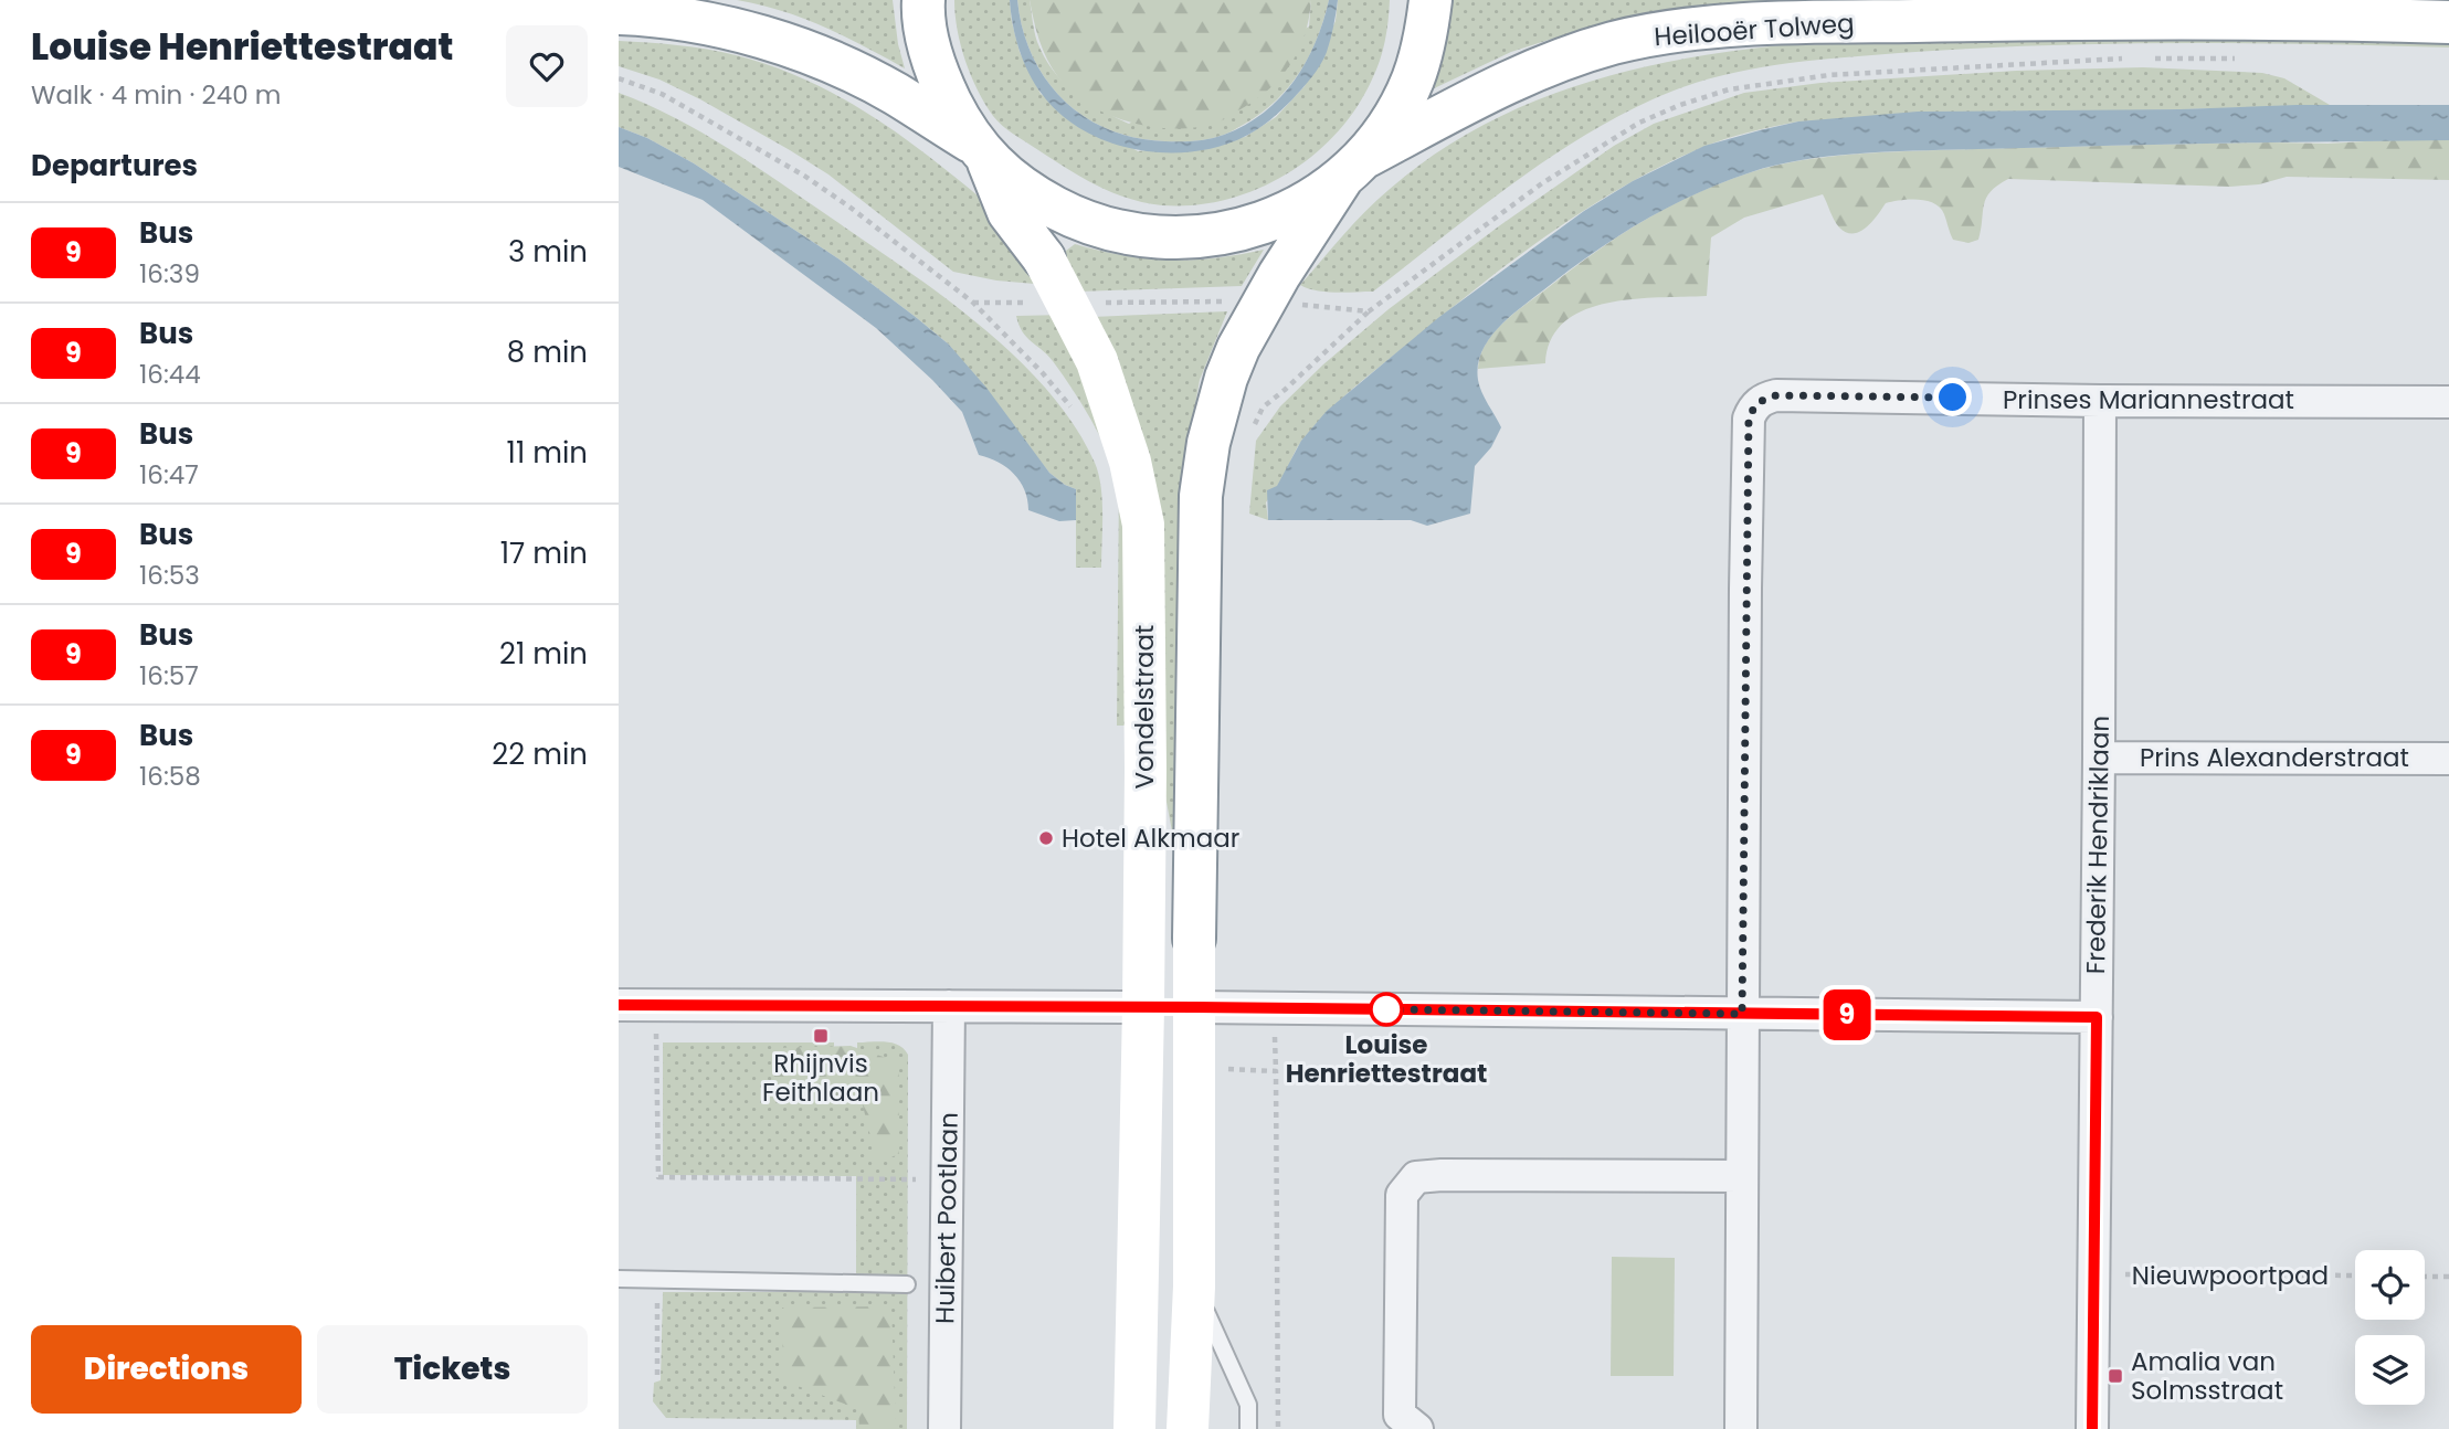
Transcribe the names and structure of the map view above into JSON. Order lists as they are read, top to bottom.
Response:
{
  "streets": {
    "main road": ["Heilooër Tolweg", "Vondelstraat"],
    "street": [
      "Prinses Mariannestraat",
      "Prins Alexanderstraat",
      "Frederik Hendriklaan",
      "Huibert Pootlaan"
    ],
    "path": ["Nieuwpoortpad"]
  },
  "crossings": [
    ["Heilooër Tolweg", "Vondelstraat"],
    ["Prinses Mariannestraat", "Frederik Hendriklaan"],
    ["Prins Alexanderstraat", "Frederik Hendriklaan"],
    ["Frederik Hendriklaan", "Nieuwpoortpad"]
  ],
  "places": {
    "other": ["Hotel Alkmaar", "Louise Henriettestraat"],
    "transit": ["Rhijnvis Feithlaan", "Amalia van Solmsstraat"]
  },
  "lines": ["bus line 9"],
  "page": {
    "heading": [
      ["Louise Henriettestraat", "Walk · 4 min · 240 m"],
      "Departures"
    ],
    "on_map": "9",
    "list": [
      {
        "mark": "9",
        "name": "Bus",
        "note": "16:39",
        "value": "3 min"
      },
      {
        "mark": "9",
        "name": "Bus",
        "note": "16:44",
        "value": "8 min"
      },
      {
        "mark": "9",
        "name": "Bus",
        "note": "16:47",
        "value": "11 min"
      },
      {
        "mark": "9",
        "name": "Bus",
        "note": "16:53",
        "value": "17 min"
      },
      {
        "mark": "9",
        "name": "Bus",
        "note": "16:57",
        "value": "21 min"
      },
      {
        "mark": "9",
        "name": "Bus",
        "note": "16:58",
        "value": "22 min"
      }
    ],
    "buttons": ["Directions", "Tickets"]
  }
}
